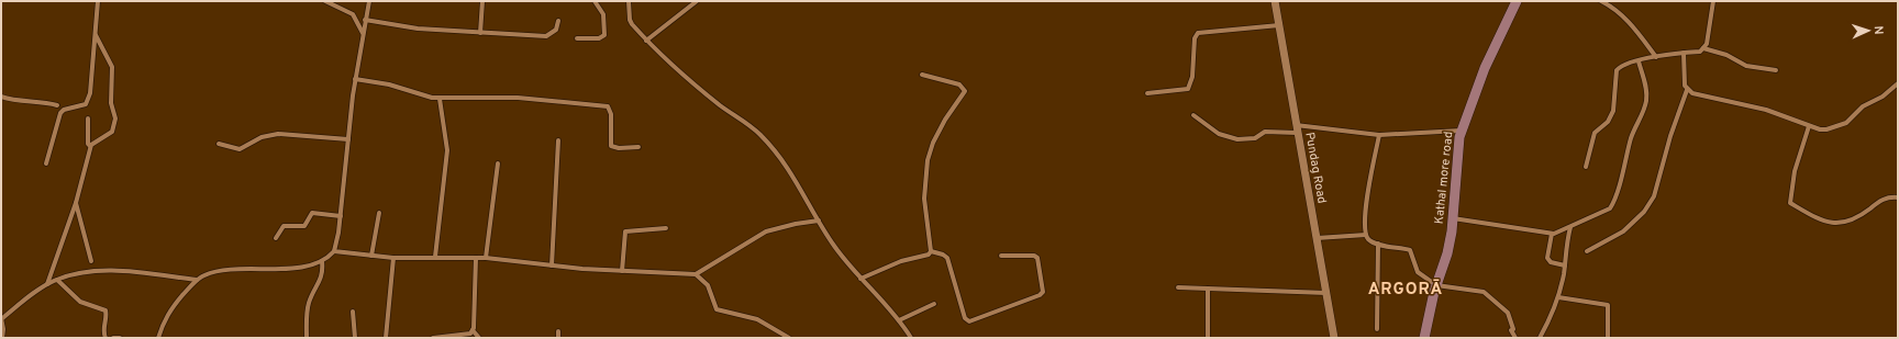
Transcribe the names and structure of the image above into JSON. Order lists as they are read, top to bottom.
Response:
{
  "streets": {
    "main road": ["Kathal more road"],
    "street": ["Pundag Road"]
  },
  "districts": ["ARGORĀ"],
  "north": "right"
}
